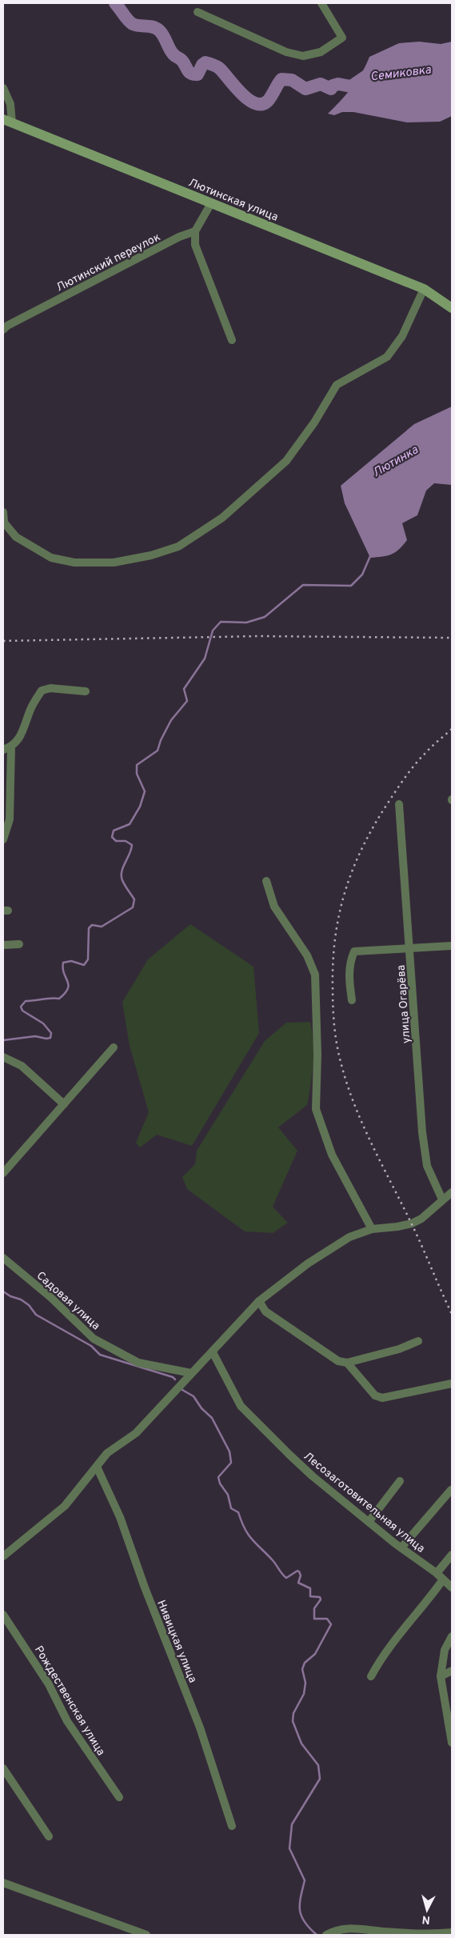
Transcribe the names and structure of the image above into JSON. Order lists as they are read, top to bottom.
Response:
{
  "streets": {
    "main road": ["Лютинская улица"],
    "street": [
      "Лютинский переулок",
      "улица Огарёва",
      "Садовая улица",
      "Лесозаготовительная улица",
      "Нивицкая улица",
      "Рождественская улица"
    ]
  },
  "water": ["Семиковка", "Лютинка"],
  "north": "bottom"
}
